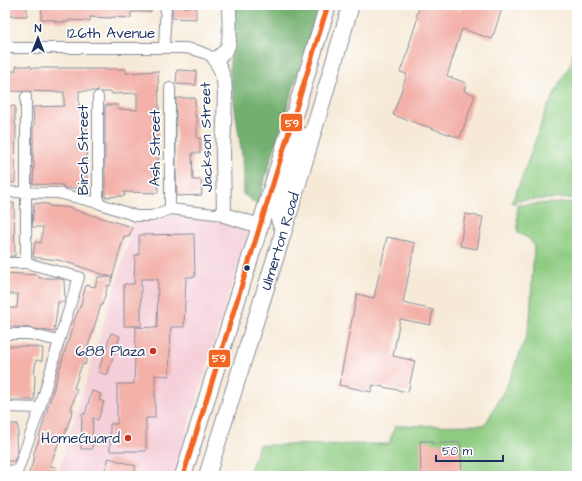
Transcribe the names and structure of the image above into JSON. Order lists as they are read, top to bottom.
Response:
{
  "streets": {
    "main road": ["Ulmerton Road"],
    "street": [
      "126th Avenue",
      "Jackson Street",
      "Ash Street",
      "Birch Street"
    ]
  },
  "crossings": [
    ["126th Avenue", "Jackson Street"]
  ],
  "places": ["688 Plaza", "HomeGuard"],
  "lines": ["transit line 59"],
  "scale_bar": "50 m",
  "north": "top"
}
